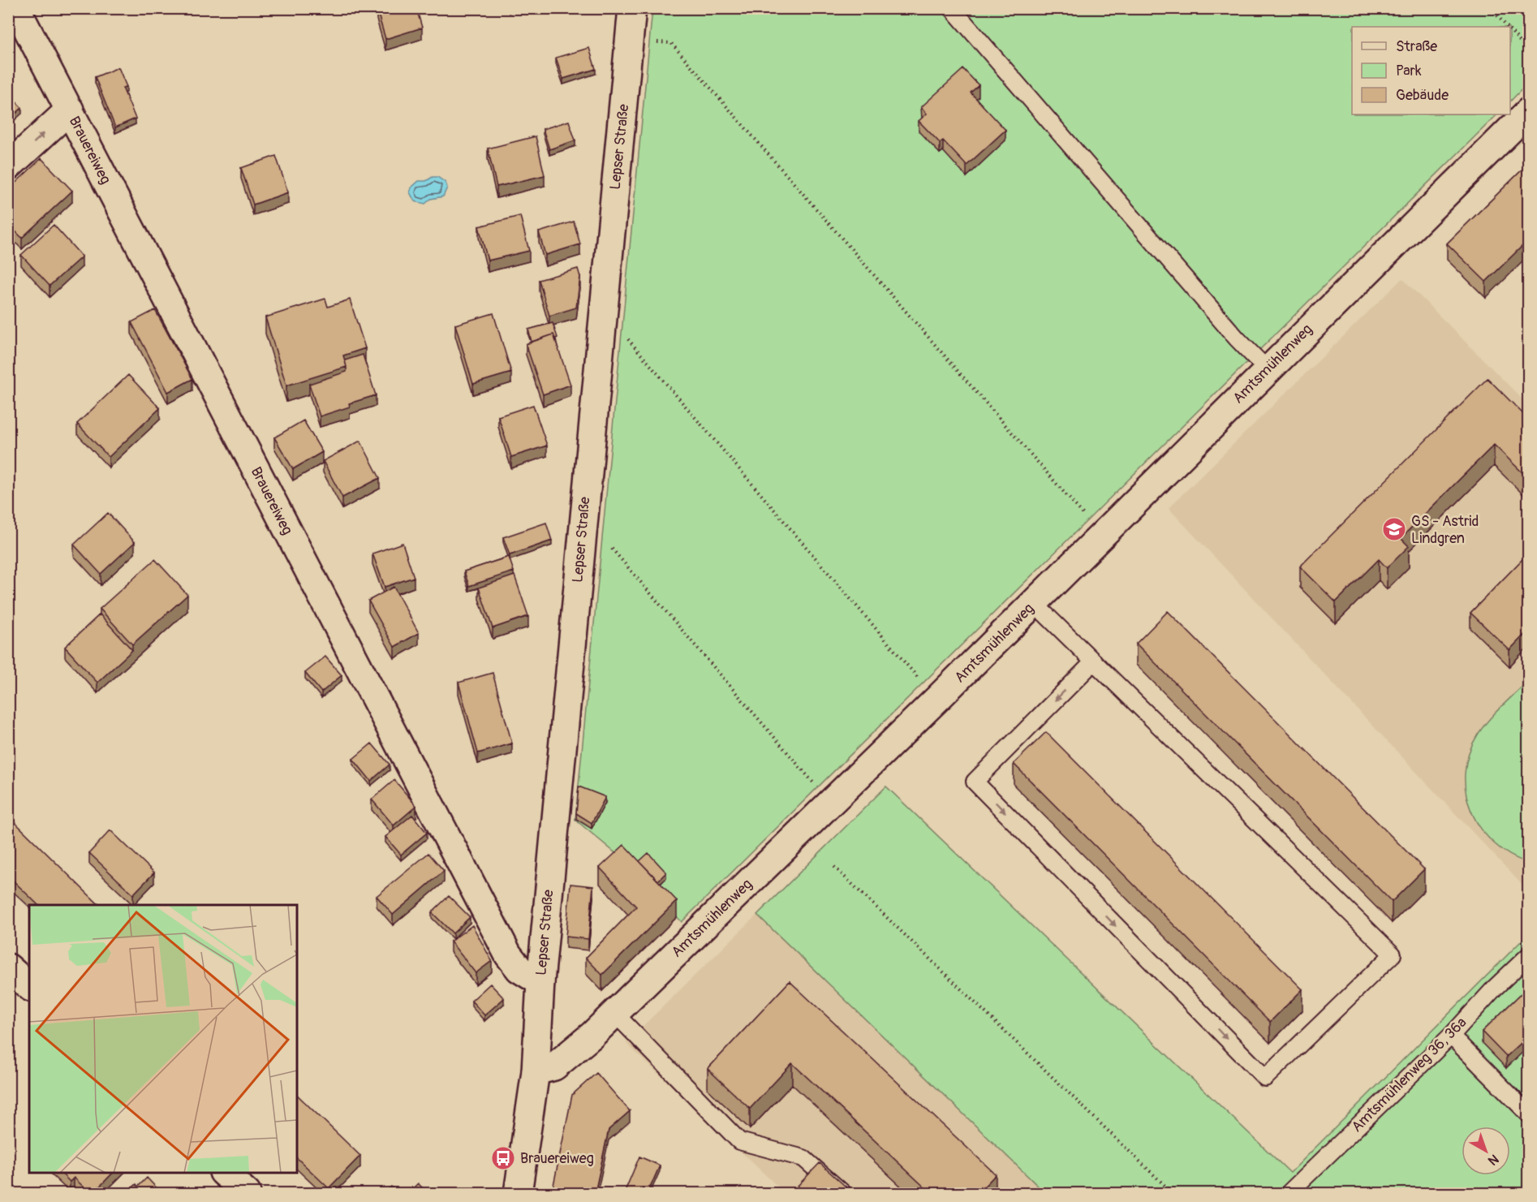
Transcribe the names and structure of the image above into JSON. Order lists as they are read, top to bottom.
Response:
{
  "streets": {
    "street": ["Lepser Straße", "Brauereiweg", "Amtsmühlenweg"],
    "lane": ["Amtsmühlenweg 36, 36a"]
  },
  "crossings": [
    ["Lepser Straße", "Brauereiweg"],
    ["Lepser Straße", "Amtsmühlenweg"]
  ],
  "places": {
    "school or university": ["GS - Astrid Lindgren"],
    "bus stop": ["Brauereiweg"]
  },
  "legend": ["Straße", "Park", "Gebäude"],
  "north": "bottom right"
}
